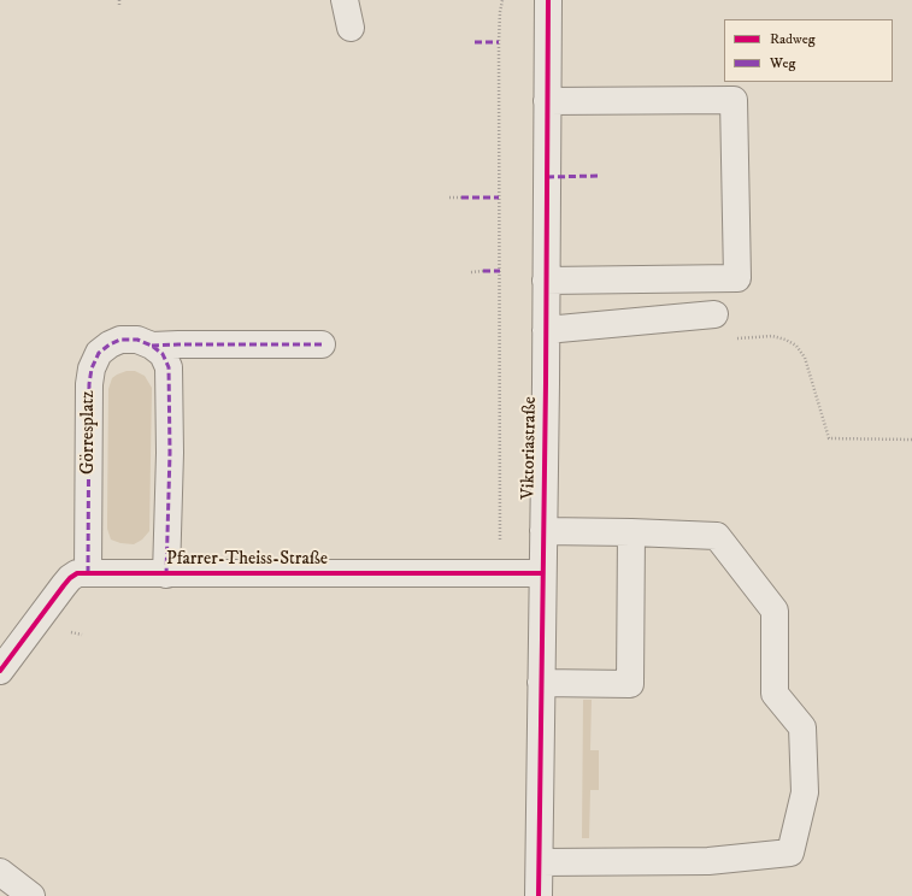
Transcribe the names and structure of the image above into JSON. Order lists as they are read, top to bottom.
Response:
{
  "streets": {
    "street": ["Görresplatz", "Viktoriastraße", "Pfarrer-Theiss-Straße"]
  },
  "crossings": [
    ["Görresplatz", "Pfarrer-Theiss-Straße"],
    ["Viktoriastraße", "Pfarrer-Theiss-Straße"]
  ],
  "legend": ["Radweg", "Weg"]
}
